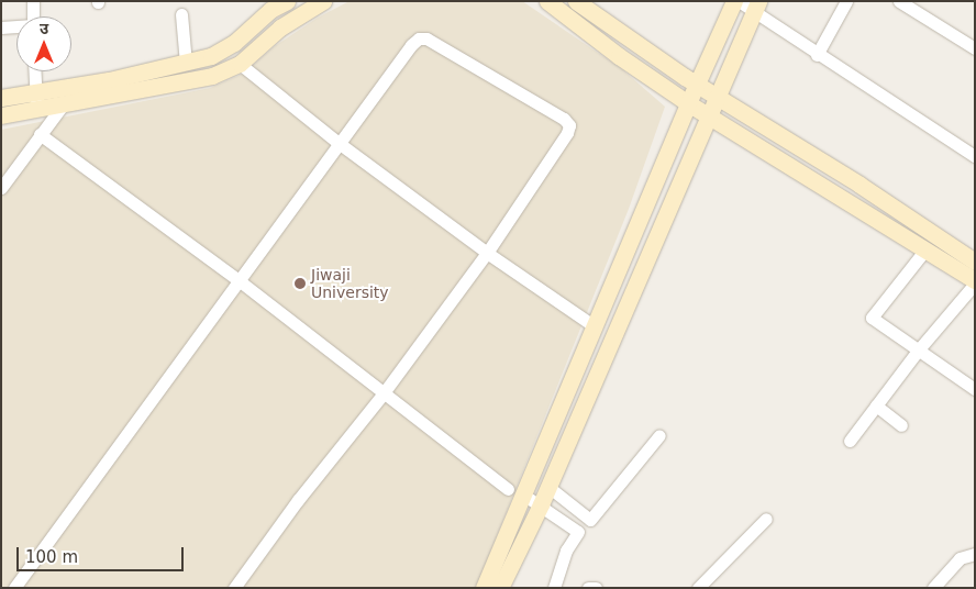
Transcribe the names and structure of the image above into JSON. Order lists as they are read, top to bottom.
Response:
{
  "places": ["Jiwaji University"],
  "scale_bar": "100 m",
  "north": "top"
}
